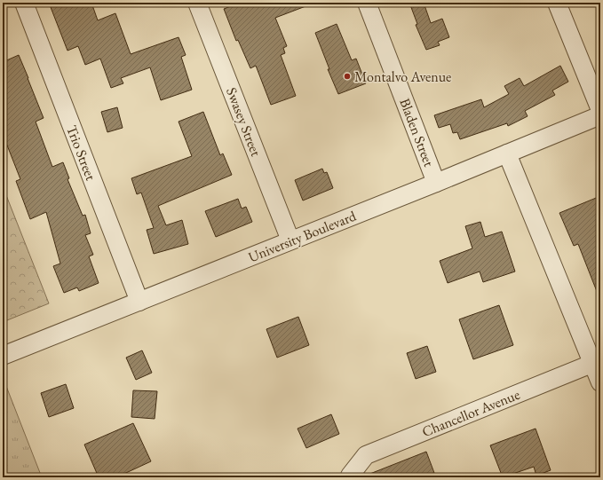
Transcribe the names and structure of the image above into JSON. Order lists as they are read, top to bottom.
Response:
{
  "streets": {
    "street": [
      "Swasey Street",
      "Bladen Street",
      "Trio Street",
      "University Boulevard",
      "Chancellor Avenue"
    ]
  },
  "crossings": [
    ["Swasey Street", "University Boulevard"],
    ["Bladen Street", "University Boulevard"],
    ["Trio Street", "University Boulevard"]
  ],
  "places": ["Montalvo Avenue"]
}
